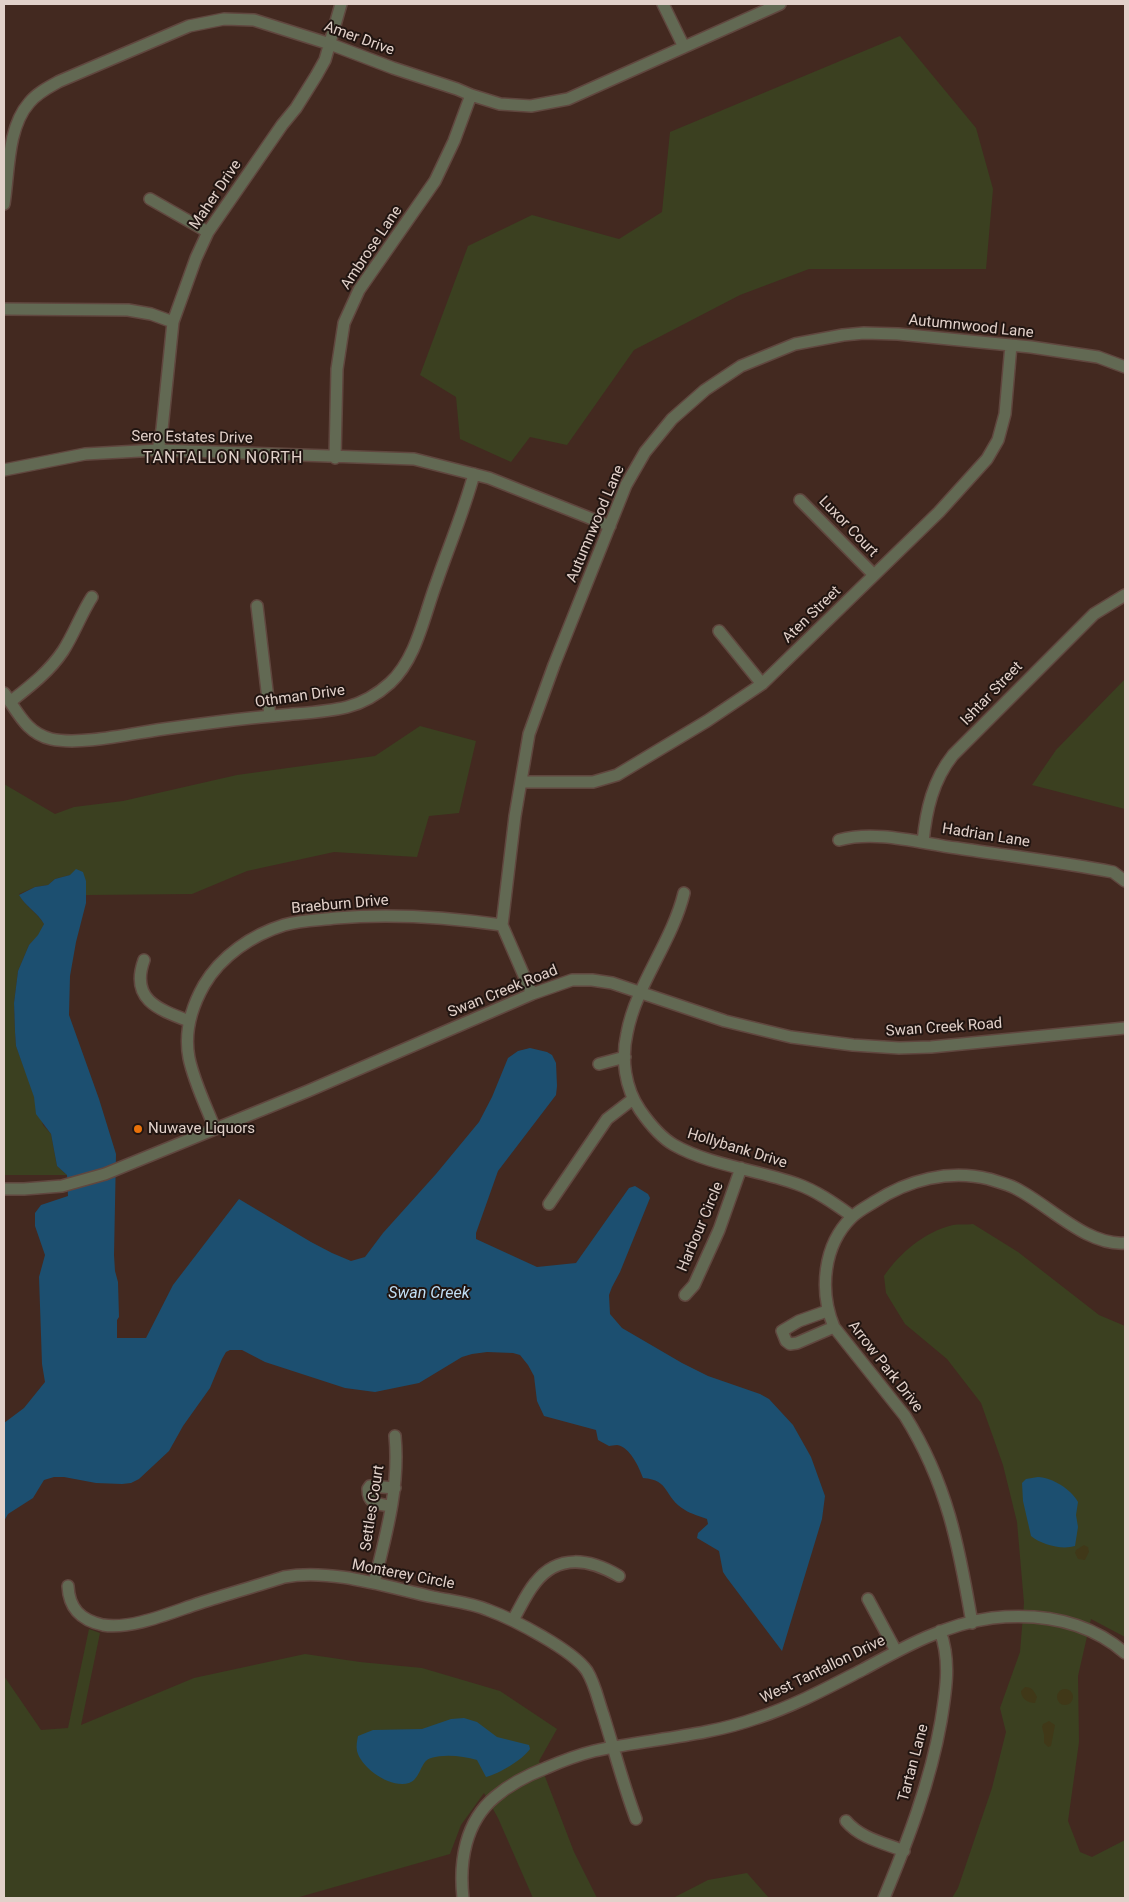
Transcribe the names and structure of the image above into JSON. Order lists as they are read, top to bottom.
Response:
{
  "streets": {
    "street": [
      "Amer Drive",
      "Maher Drive",
      "Ambrose Lane",
      "Autumnwood Lane",
      "Sero Estates Drive",
      "Luxor Court",
      "Aten Street",
      "Ishtar Street",
      "Othman Drive",
      "Hadrian Lane",
      "Braeburn Drive",
      "Swan Creek Road",
      "Hollybank Drive",
      "Harbour Circle",
      "Arrow Park Drive",
      "Settles Court",
      "Monterey Circle",
      "West Tantallon Drive",
      "Tartan Lane"
    ]
  },
  "crossings": [
    ["Amer Drive", "Maher Drive"],
    ["Amer Drive", "Ambrose Lane"],
    ["Maher Drive", "Sero Estates Drive"],
    ["Ambrose Lane", "Sero Estates Drive"],
    ["Autumnwood Lane", "Sero Estates Drive"],
    ["Autumnwood Lane", "Aten Street"],
    ["Autumnwood Lane", "Braeburn Drive"],
    ["Sero Estates Drive", "Othman Drive"],
    ["Luxor Court", "Aten Street"],
    ["Ishtar Street", "Hadrian Lane"],
    ["Braeburn Drive", "Swan Creek Road"],
    ["Swan Creek Road", "Hollybank Drive"],
    ["Hollybank Drive", "Harbour Circle"],
    ["Hollybank Drive", "Arrow Park Drive"],
    ["Arrow Park Drive", "West Tantallon Drive"],
    ["Settles Court", "Monterey Circle"],
    ["Monterey Circle", "West Tantallon Drive"],
    ["West Tantallon Drive", "Tartan Lane"]
  ],
  "districts": ["TANTALLON NORTH"],
  "water": ["Swan Creek"],
  "places": ["Nuwave Liquors"]
}
